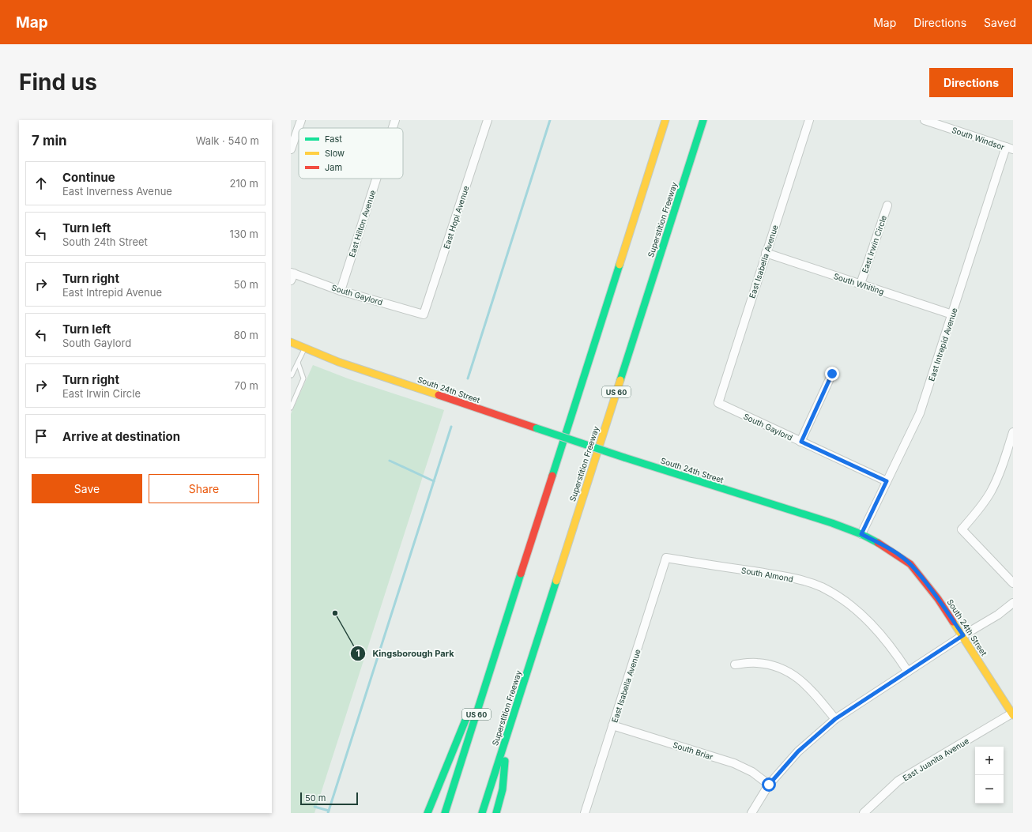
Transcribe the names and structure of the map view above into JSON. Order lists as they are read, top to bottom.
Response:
{
  "streets": {
    "main road": ["Superstition Freeway", "South 24th Street", "US 60"],
    "street": [
      "South Windsor",
      "East Hopi Avenue",
      "East Hilton Avenue",
      "East Irwin Circle",
      "East Isabella Avenue",
      "South Whiting",
      "South Gaylord",
      "East Intrepid Avenue",
      "South Almond",
      "South Briar",
      "East Juanita Avenue"
    ]
  },
  "crossings": [
    ["South Windsor", "East Intrepid Avenue"],
    ["East Hopi Avenue", "South Gaylord"],
    ["East Hilton Avenue", "South Gaylord"],
    ["East Irwin Circle", "South Whiting"],
    ["East Isabella Avenue", "South Whiting"],
    ["East Isabella Avenue", "South Gaylord"],
    ["East Isabella Avenue", "South Almond"],
    ["East Isabella Avenue", "South Briar"],
    ["South Whiting", "East Intrepid Avenue"],
    ["South Gaylord", "East Intrepid Avenue"],
    ["East Intrepid Avenue", "South 24th Street"],
    ["South 24th Street", "East Juanita Avenue"]
  ],
  "places": ["Kingsborough Park"],
  "legend": ["Fast", "Slow", "Jam"],
  "scale_bar": "50 m",
  "page": {
    "header": "Map",
    "nav": ["Map", "Directions", "Saved"],
    "buttons": [
      "Directions",
      ["Save", "Share"]
    ],
    "title": "Find us",
    "heading": ["7 min", "Walk · 540 m"],
    "list": [
      ["Continue", "East Inverness Avenue", "210 m"],
      ["Turn left", "South 24th Street", "130 m"],
      ["Turn right", "East Intrepid Avenue", "50 m"],
      ["Turn left", "South Gaylord", "80 m"],
      ["Turn right", "East Irwin Circle", "70 m"],
      "Arrive at destination"
    ],
    "map_buttons": ["+", "−"],
    "scale": "50 m"
  }
}
